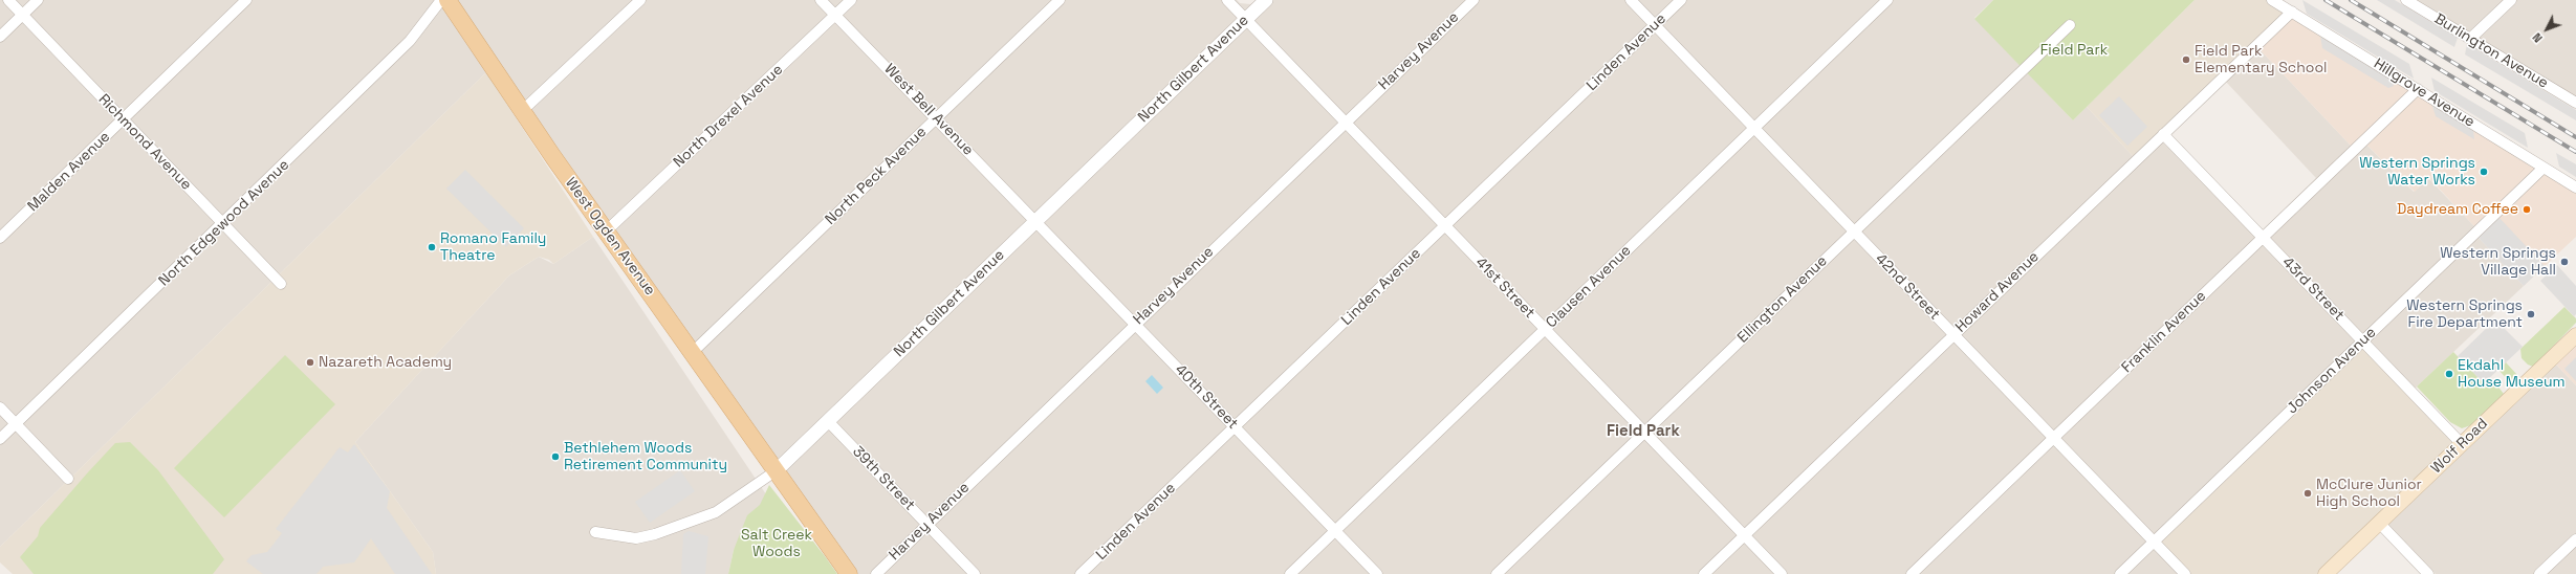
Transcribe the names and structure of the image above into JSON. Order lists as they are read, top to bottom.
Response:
{
  "streets": {
    "main road": ["West Ogden Avenue", "Wolf Road"],
    "street": [
      "Harvey Avenue",
      "Burlington Avenue",
      "Linden Avenue",
      "North Gilbert Avenue",
      "Hillgrove Avenue",
      "West Bell Avenue",
      "North Drexel Avenue",
      "Richmond Avenue",
      "Malden Avenue",
      "North Peck Avenue",
      "North Edgewood Avenue",
      "Clausen Avenue",
      "42nd Street",
      "41st Street",
      "43rd Street",
      "Howard Avenue",
      "Ellington Avenue",
      "Franklin Avenue",
      "Johnson Avenue",
      "40th Street",
      "39th Street"
    ]
  },
  "crossings": [
    ["Harvey Avenue", "41st Street"],
    ["Harvey Avenue", "40th Street"],
    ["Harvey Avenue", "39th Street"],
    ["Linden Avenue", "42nd Street"],
    ["Linden Avenue", "41st Street"],
    ["Linden Avenue", "40th Street"],
    ["North Gilbert Avenue", "West Bell Avenue"],
    ["North Gilbert Avenue", "West Ogden Avenue"],
    ["North Gilbert Avenue", "41st Street"],
    ["North Gilbert Avenue", "40th Street"],
    ["North Gilbert Avenue", "39th Street"],
    ["Hillgrove Avenue", "Howard Avenue"],
    ["Hillgrove Avenue", "Franklin Avenue"],
    ["Hillgrove Avenue", "Johnson Avenue"],
    ["West Bell Avenue", "North Drexel Avenue"],
    ["West Bell Avenue", "North Peck Avenue"],
    ["West Bell Avenue", "40th Street"],
    ["North Drexel Avenue", "West Ogden Avenue"],
    ["Richmond Avenue", "Malden Avenue"],
    ["Richmond Avenue", "North Edgewood Avenue"],
    ["North Peck Avenue", "West Ogden Avenue"],
    ["Clausen Avenue", "42nd Street"],
    ["Clausen Avenue", "41st Street"],
    ["Clausen Avenue", "40th Street"],
    ["42nd Street", "Howard Avenue"],
    ["42nd Street", "Ellington Avenue"],
    ["42nd Street", "Franklin Avenue"],
    ["42nd Street", "Johnson Avenue"],
    ["41st Street", "Howard Avenue"],
    ["41st Street", "Ellington Avenue"],
    ["43rd Street", "Howard Avenue"],
    ["43rd Street", "Franklin Avenue"],
    ["43rd Street", "Johnson Avenue"],
    ["43rd Street", "Wolf Road"]
  ],
  "districts": ["Field Park"],
  "parks": ["Field Park", "Salt Creek Woods"],
  "places": [
    "Field Park Elementary School",
    "Western Springs Water Works",
    "Daydream Coffee",
    "Romano Family Theatre",
    "Western Springs Village Hall",
    "Western Springs Fire Department",
    "Nazareth Academy",
    "Ekdahl House Museum",
    "Bethlehem Woods Retirement Community",
    "McClure Junior High School"
  ],
  "north": "bottom left"
}
